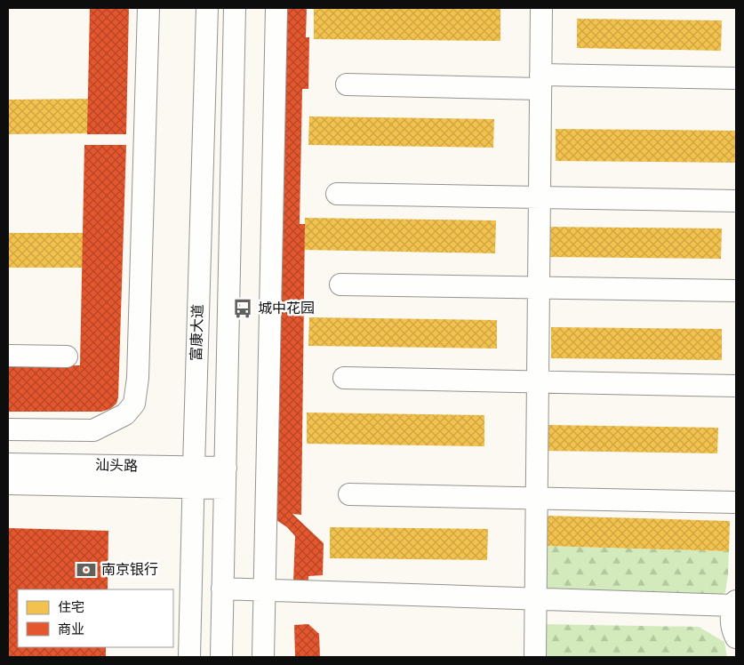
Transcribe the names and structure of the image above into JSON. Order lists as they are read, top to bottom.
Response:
{
  "streets": {
    "street": ["富康大道", "汕头路"]
  },
  "crossings": [
    ["富康大道", "汕头路"]
  ],
  "places": {
    "bus stop": ["城中花园"],
    "bank": ["南京银行"]
  },
  "legend": ["住宅", "商业"]
}
